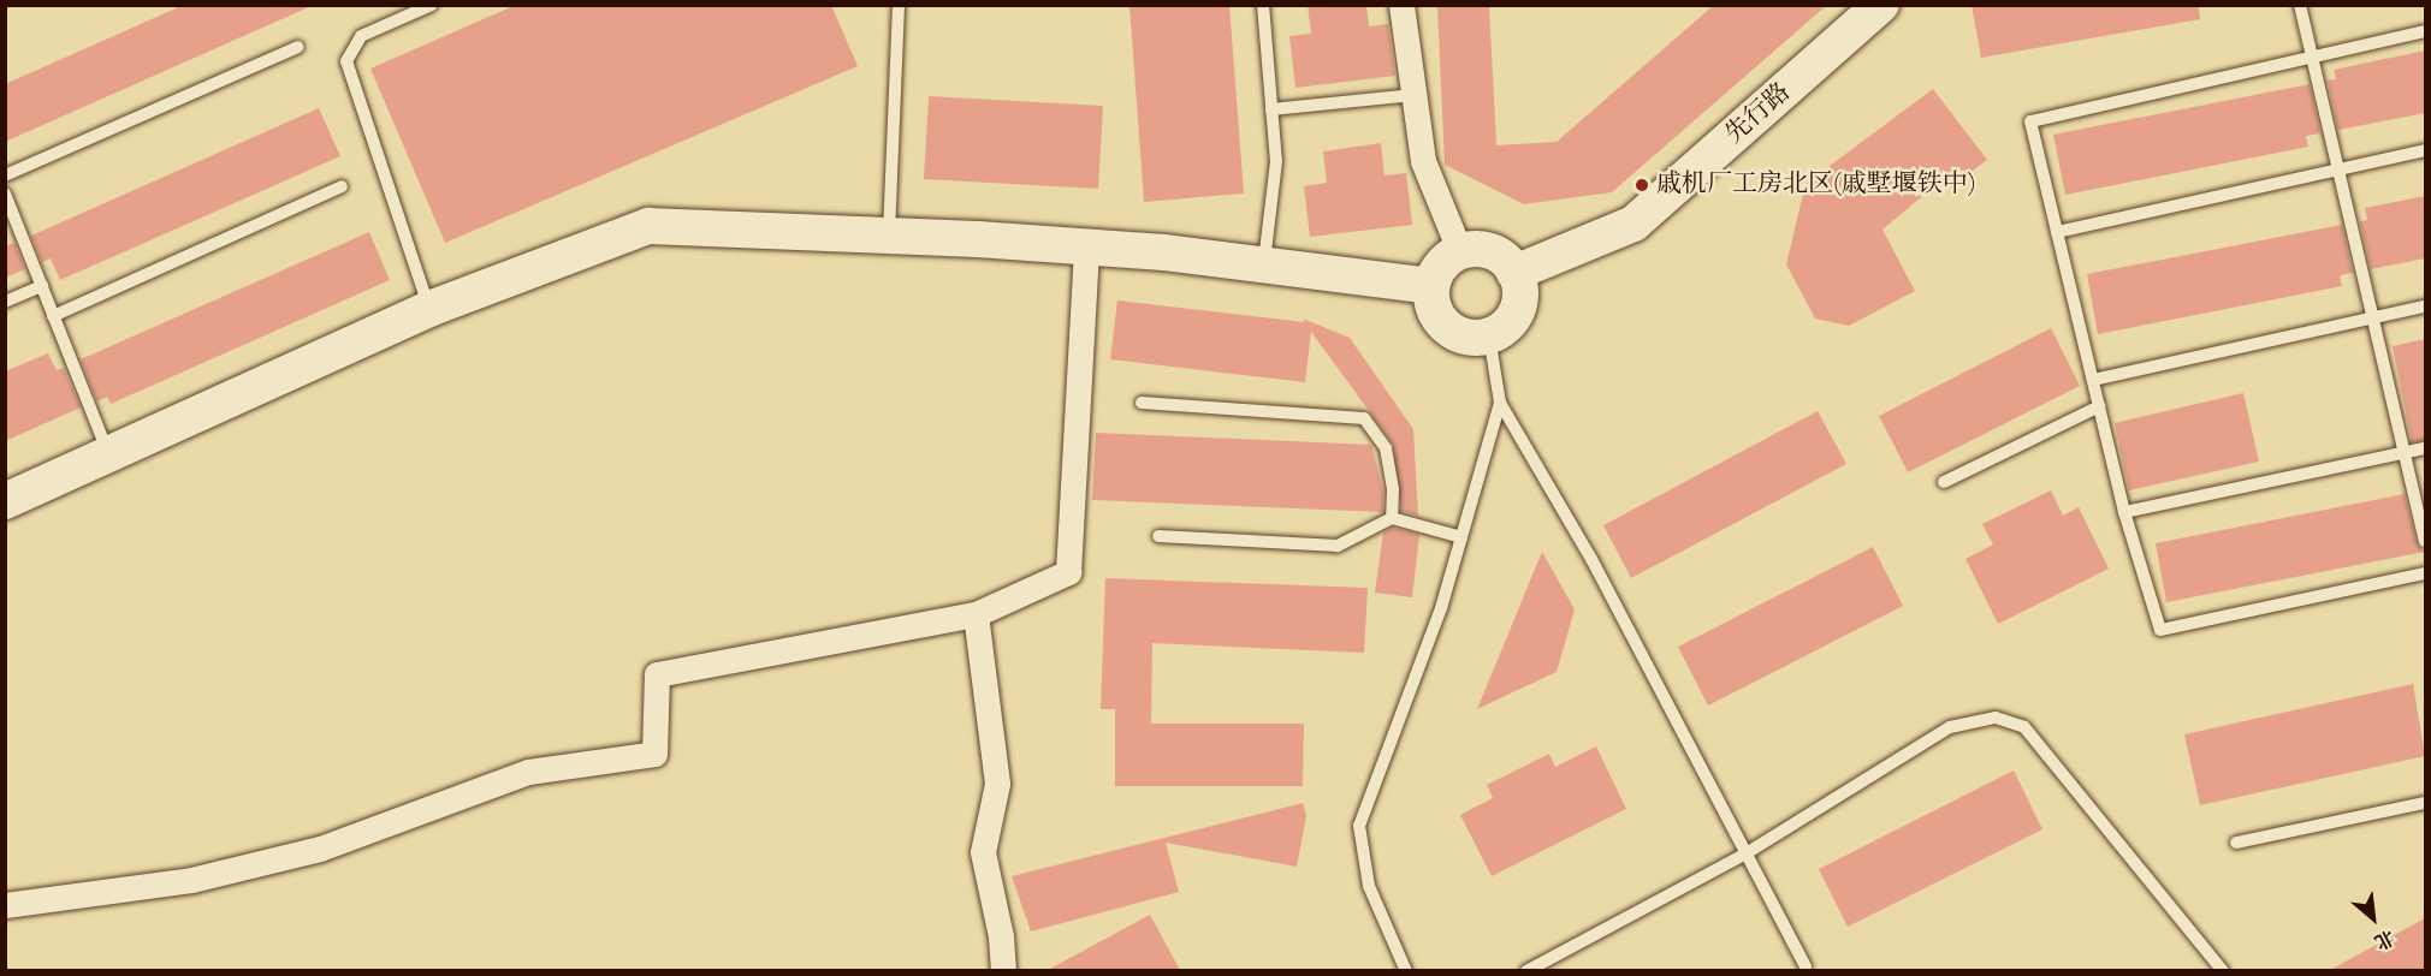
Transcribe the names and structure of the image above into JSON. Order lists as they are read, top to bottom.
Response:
{
  "streets": {
    "street": ["先行路"]
  },
  "places": ["戚机厂工房北区(戚墅堰铁中)"],
  "north": "bottom right"
}
